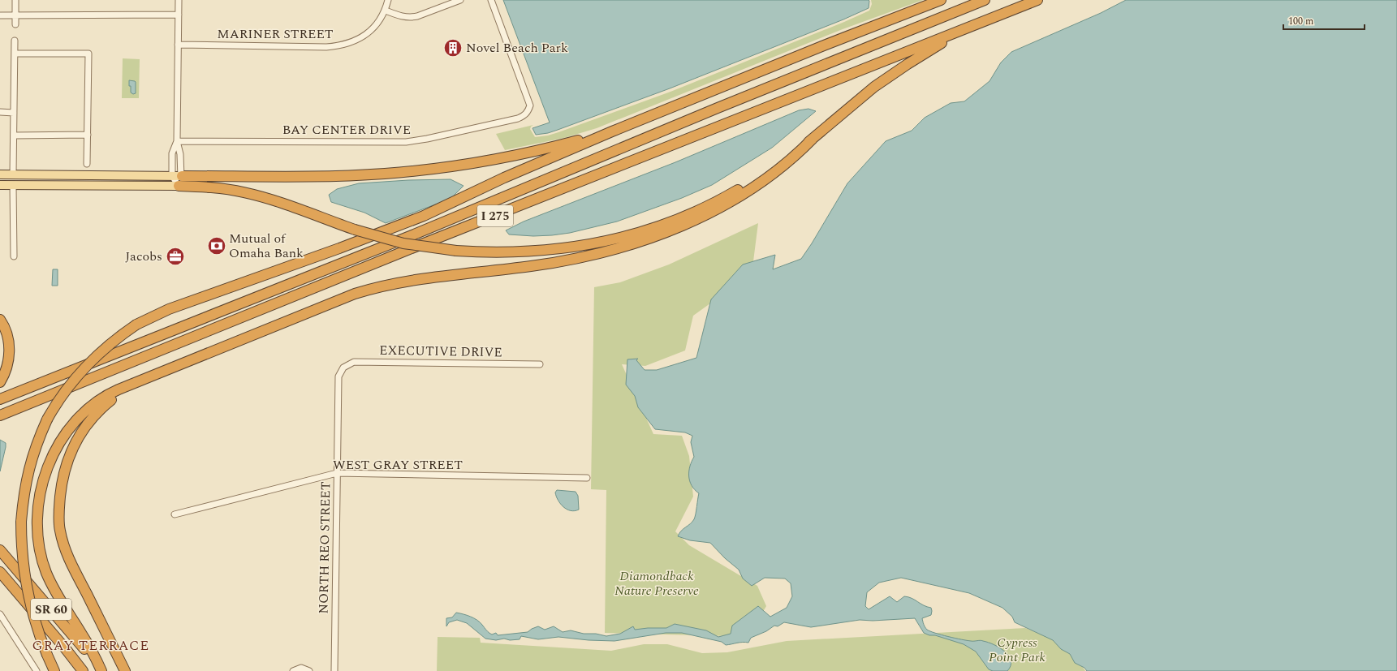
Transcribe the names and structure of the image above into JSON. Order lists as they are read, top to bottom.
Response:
{
  "streets": {
    "highway": ["I 275", "SR 60"],
    "street": [
      "MARINER STREET",
      "BAY CENTER DRIVE",
      "EXECUTIVE DRIVE",
      "WEST GRAY STREET",
      "NORTH REO STREET"
    ]
  },
  "crossings": [
    ["EXECUTIVE DRIVE", "NORTH REO STREET"],
    ["WEST GRAY STREET", "NORTH REO STREET"]
  ],
  "districts": ["GRAY TERRACE"],
  "parks": ["Diamondback Nature Preserve", "Cypress Point Park"],
  "places": {
    "building": ["Novel Beach Park"],
    "bank": ["Mutual of Omaha Bank"],
    "office": ["Jacobs"]
  },
  "scale_bar": "100 m"
}
